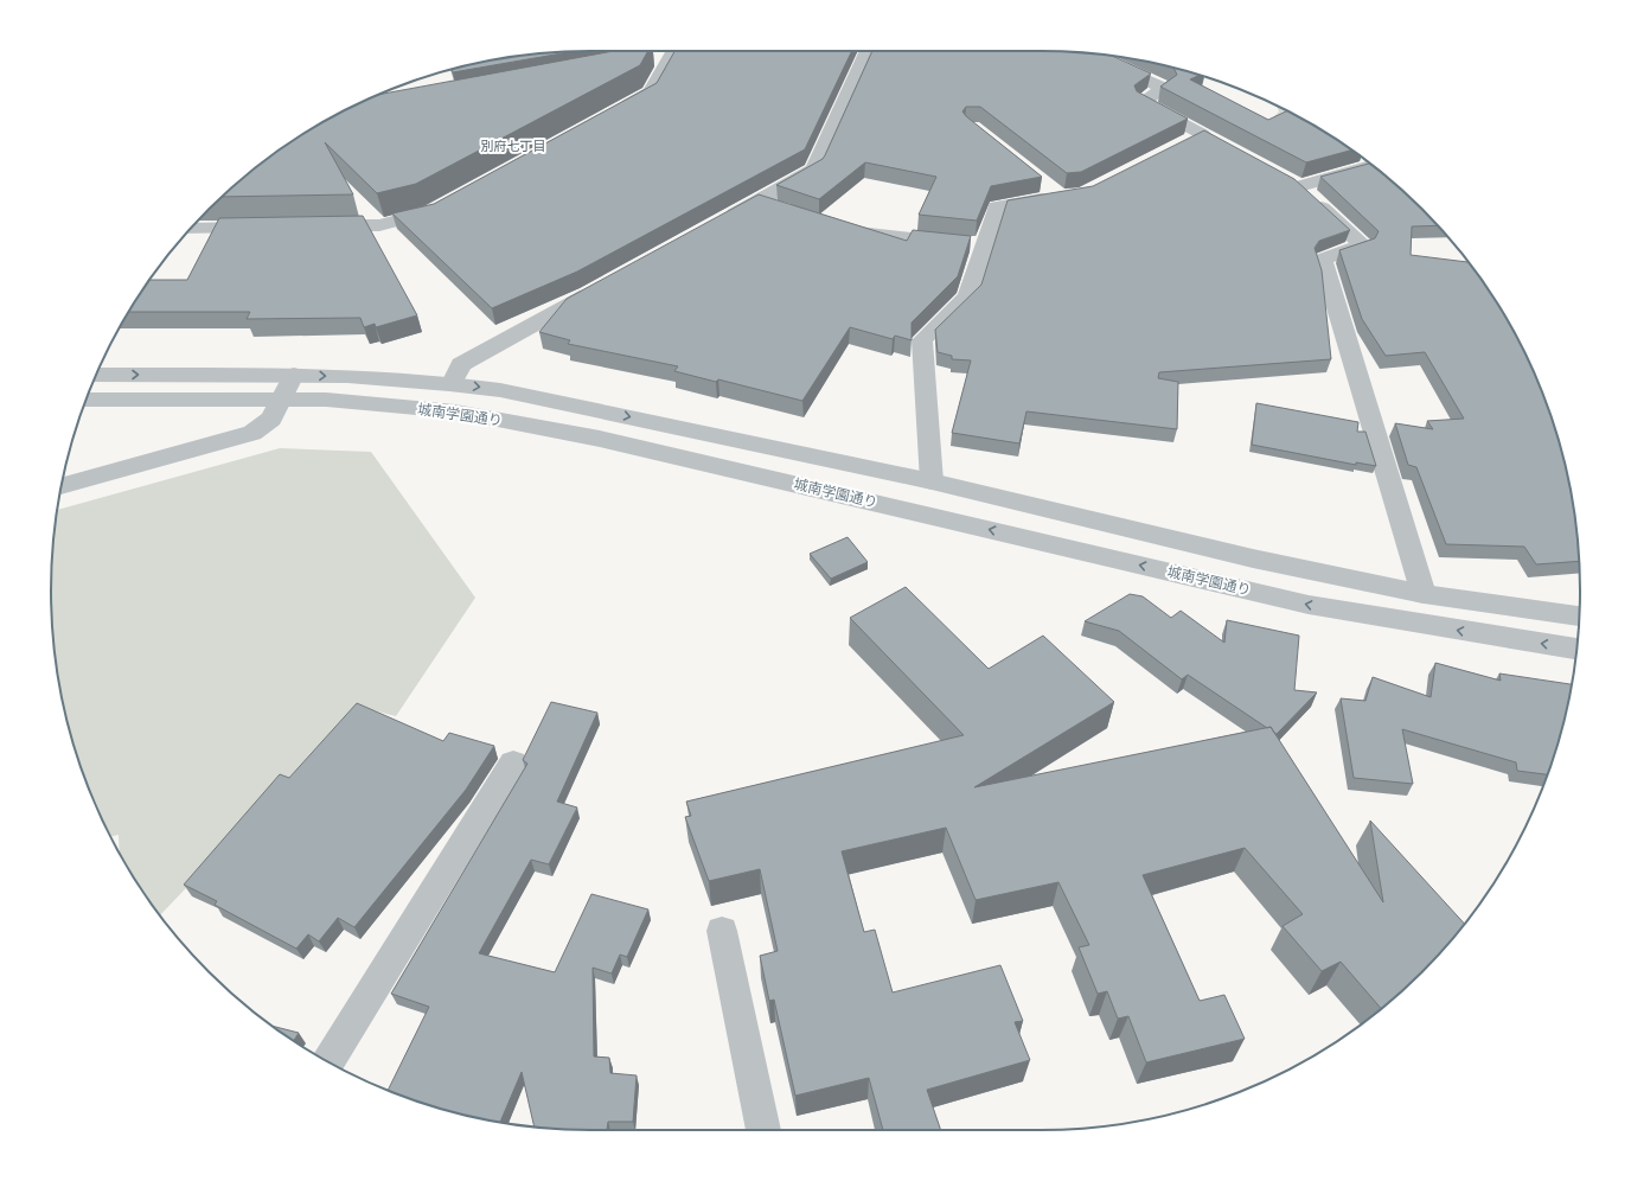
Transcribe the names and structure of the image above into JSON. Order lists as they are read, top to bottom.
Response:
{
  "streets": {
    "street": ["城南学園通り"]
  },
  "districts": ["別府七丁目"]
}
